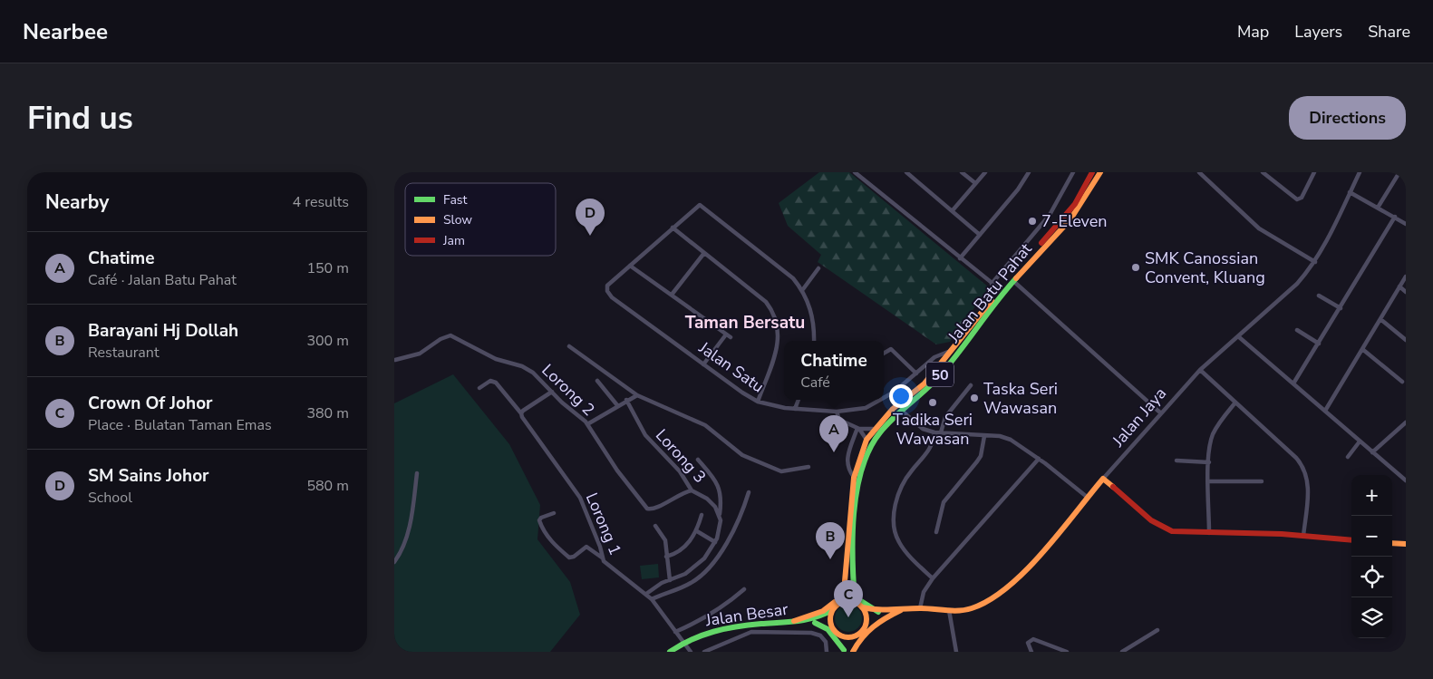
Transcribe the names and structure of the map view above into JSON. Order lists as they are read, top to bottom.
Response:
{
  "streets": {
    "main road": [
      "Jalan Batu Pahat",
      "50",
      "Jalan Jaya",
      "Jalan Besar"
    ],
    "street": [
      "Jalan Satu",
      "Lorong 2",
      "Lorong 3",
      "Lorong 1"
    ]
  },
  "crossings": [
    ["Jalan Batu Pahat", "Jalan Satu"],
    ["Jalan Batu Pahat", "Jalan Jaya"],
    ["Jalan Batu Pahat", "Jalan Besar"],
    ["Lorong 2", "Lorong 3"],
    ["Jalan Jaya", "Jalan Besar"],
    ["Lorong 1", "Jalan Besar"]
  ],
  "districts": ["Taman Bersatu"],
  "places": [
    "7-Eleven",
    "SMK Canossian Convent, Kluang",
    "Taska Seri Wawasan",
    "Tadika Seri Wawasan"
  ],
  "legend": ["Fast", "Slow", "Jam"],
  "page": {
    "header": "Nearbee",
    "nav": ["Map", "Layers", "Share"],
    "buttons": "Directions",
    "title": "Find us",
    "heading": ["Nearby", "4 results"],
    "pins": [
      "D",
      "A",
      "B",
      "C"
    ],
    "list": [
      {
        "mark": "A",
        "name": "Chatime",
        "note": "Café · Jalan Batu Pahat",
        "value": "150 m"
      },
      {
        "mark": "B",
        "name": "Barayani Hj Dollah",
        "note": "Restaurant",
        "value": "300 m"
      },
      {
        "mark": "C",
        "name": "Crown Of Johor",
        "note": "Place · Bulatan Taman Emas",
        "value": "380 m"
      },
      {
        "mark": "D",
        "name": "SM Sains Johor",
        "note": "School",
        "value": "580 m"
      }
    ],
    "popup": ["Chatime", "Café"],
    "map_buttons": ["+", "−"]
  }
}
